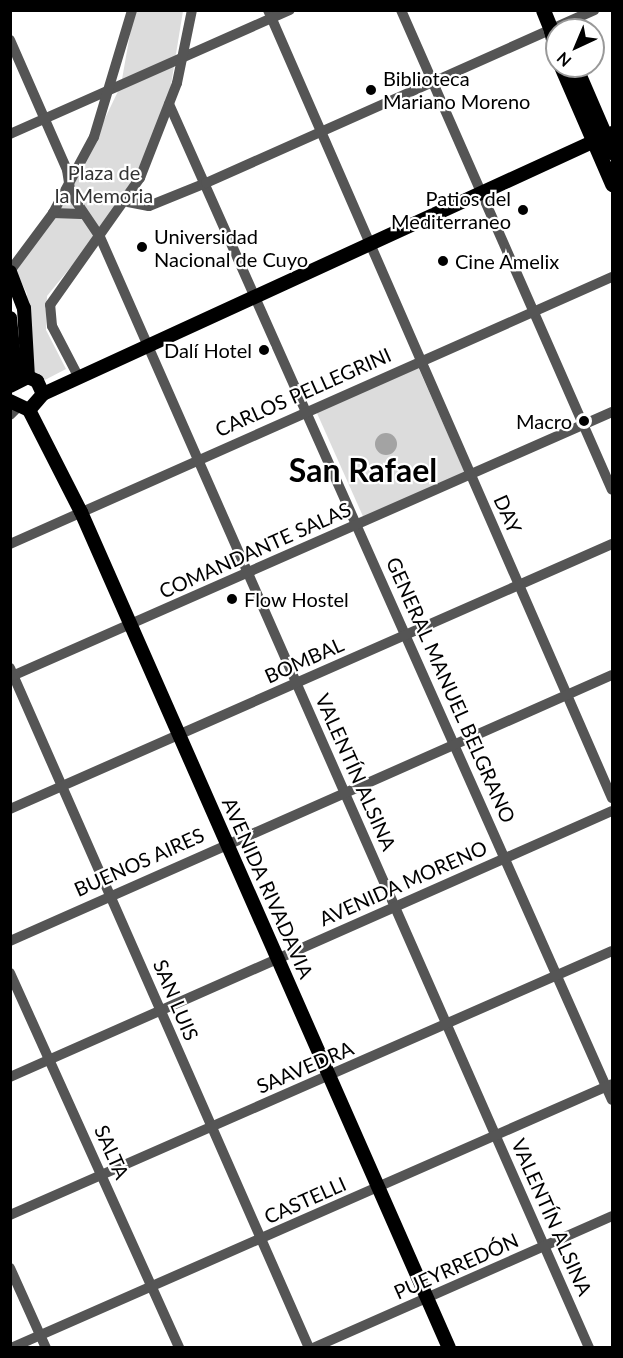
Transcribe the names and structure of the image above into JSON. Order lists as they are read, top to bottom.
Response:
{
  "streets": {
    "main road": ["AVENIDA RIVADAVIA"],
    "street": [
      "CARLOS PELLEGRINI",
      "DAY",
      "COMANDANTE SALAS",
      "BOMBAL",
      "GENERAL MANUEL BELGRANO",
      "VALENTÍN ALSINA",
      "BUENOS AIRES",
      "AVENIDA MORENO",
      "SAN LUIS",
      "SAAVEDRA",
      "SALTA",
      "CASTELLI",
      "PUEYRREDÓN"
    ]
  },
  "crossings": [
    ["CARLOS PELLEGRINI", "DAY"],
    ["CARLOS PELLEGRINI", "GENERAL MANUEL BELGRANO"],
    ["CARLOS PELLEGRINI", "VALENTÍN ALSINA"],
    ["CARLOS PELLEGRINI", "AVENIDA RIVADAVIA"],
    ["DAY", "COMANDANTE SALAS"],
    ["DAY", "BOMBAL"],
    ["DAY", "BUENOS AIRES"],
    ["COMANDANTE SALAS", "GENERAL MANUEL BELGRANO"],
    ["COMANDANTE SALAS", "VALENTÍN ALSINA"],
    ["COMANDANTE SALAS", "AVENIDA RIVADAVIA"],
    ["COMANDANTE SALAS", "SAN LUIS"],
    ["BOMBAL", "GENERAL MANUEL BELGRANO"],
    ["BOMBAL", "VALENTÍN ALSINA"],
    ["BOMBAL", "AVENIDA RIVADAVIA"],
    ["BOMBAL", "SAN LUIS"],
    ["GENERAL MANUEL BELGRANO", "BUENOS AIRES"],
    ["GENERAL MANUEL BELGRANO", "AVENIDA MORENO"],
    ["GENERAL MANUEL BELGRANO", "SAAVEDRA"],
    ["GENERAL MANUEL BELGRANO", "CASTELLI"],
    ["VALENTÍN ALSINA", "BUENOS AIRES"],
    ["VALENTÍN ALSINA", "AVENIDA MORENO"],
    ["VALENTÍN ALSINA", "SAAVEDRA"],
    ["VALENTÍN ALSINA", "CASTELLI"],
    ["VALENTÍN ALSINA", "PUEYRREDÓN"],
    ["BUENOS AIRES", "AVENIDA RIVADAVIA"],
    ["BUENOS AIRES", "SAN LUIS"],
    ["AVENIDA MORENO", "AVENIDA RIVADAVIA"],
    ["AVENIDA MORENO", "SAN LUIS"],
    ["AVENIDA MORENO", "SALTA"],
    ["AVENIDA RIVADAVIA", "SAAVEDRA"],
    ["AVENIDA RIVADAVIA", "CASTELLI"],
    ["AVENIDA RIVADAVIA", "PUEYRREDÓN"],
    ["SAN LUIS", "SAAVEDRA"],
    ["SAN LUIS", "CASTELLI"],
    ["SAN LUIS", "PUEYRREDÓN"],
    ["SAAVEDRA", "SALTA"],
    ["SALTA", "CASTELLI"]
  ],
  "districts": ["San Rafael"],
  "parks": ["Plaza de la Memoria"],
  "places": [
    "Biblioteca Mariano Moreno",
    "Patios del Mediterraneo",
    "Universidad Nacional de Cuyo",
    "Cine Amelix",
    "Dalí Hotel",
    "Macro",
    "Flow Hostel"
  ],
  "north": "bottom left"
}
